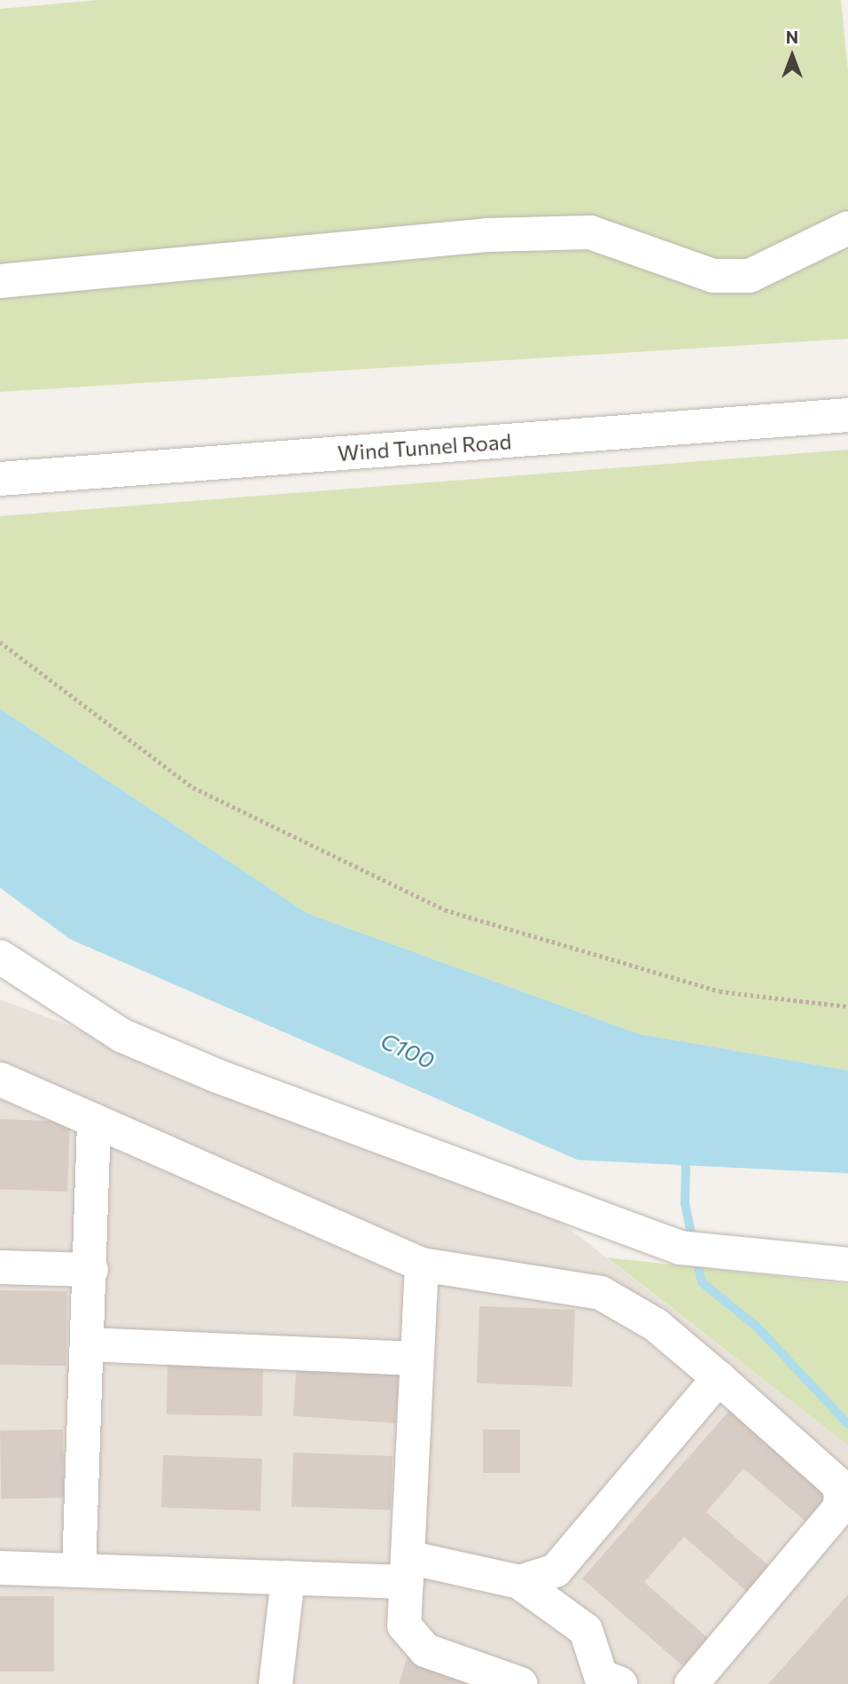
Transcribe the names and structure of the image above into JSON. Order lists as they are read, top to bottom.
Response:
{
  "streets": {
    "street": ["Wind Tunnel Road"]
  },
  "water": ["C100"],
  "north": "top"
}
